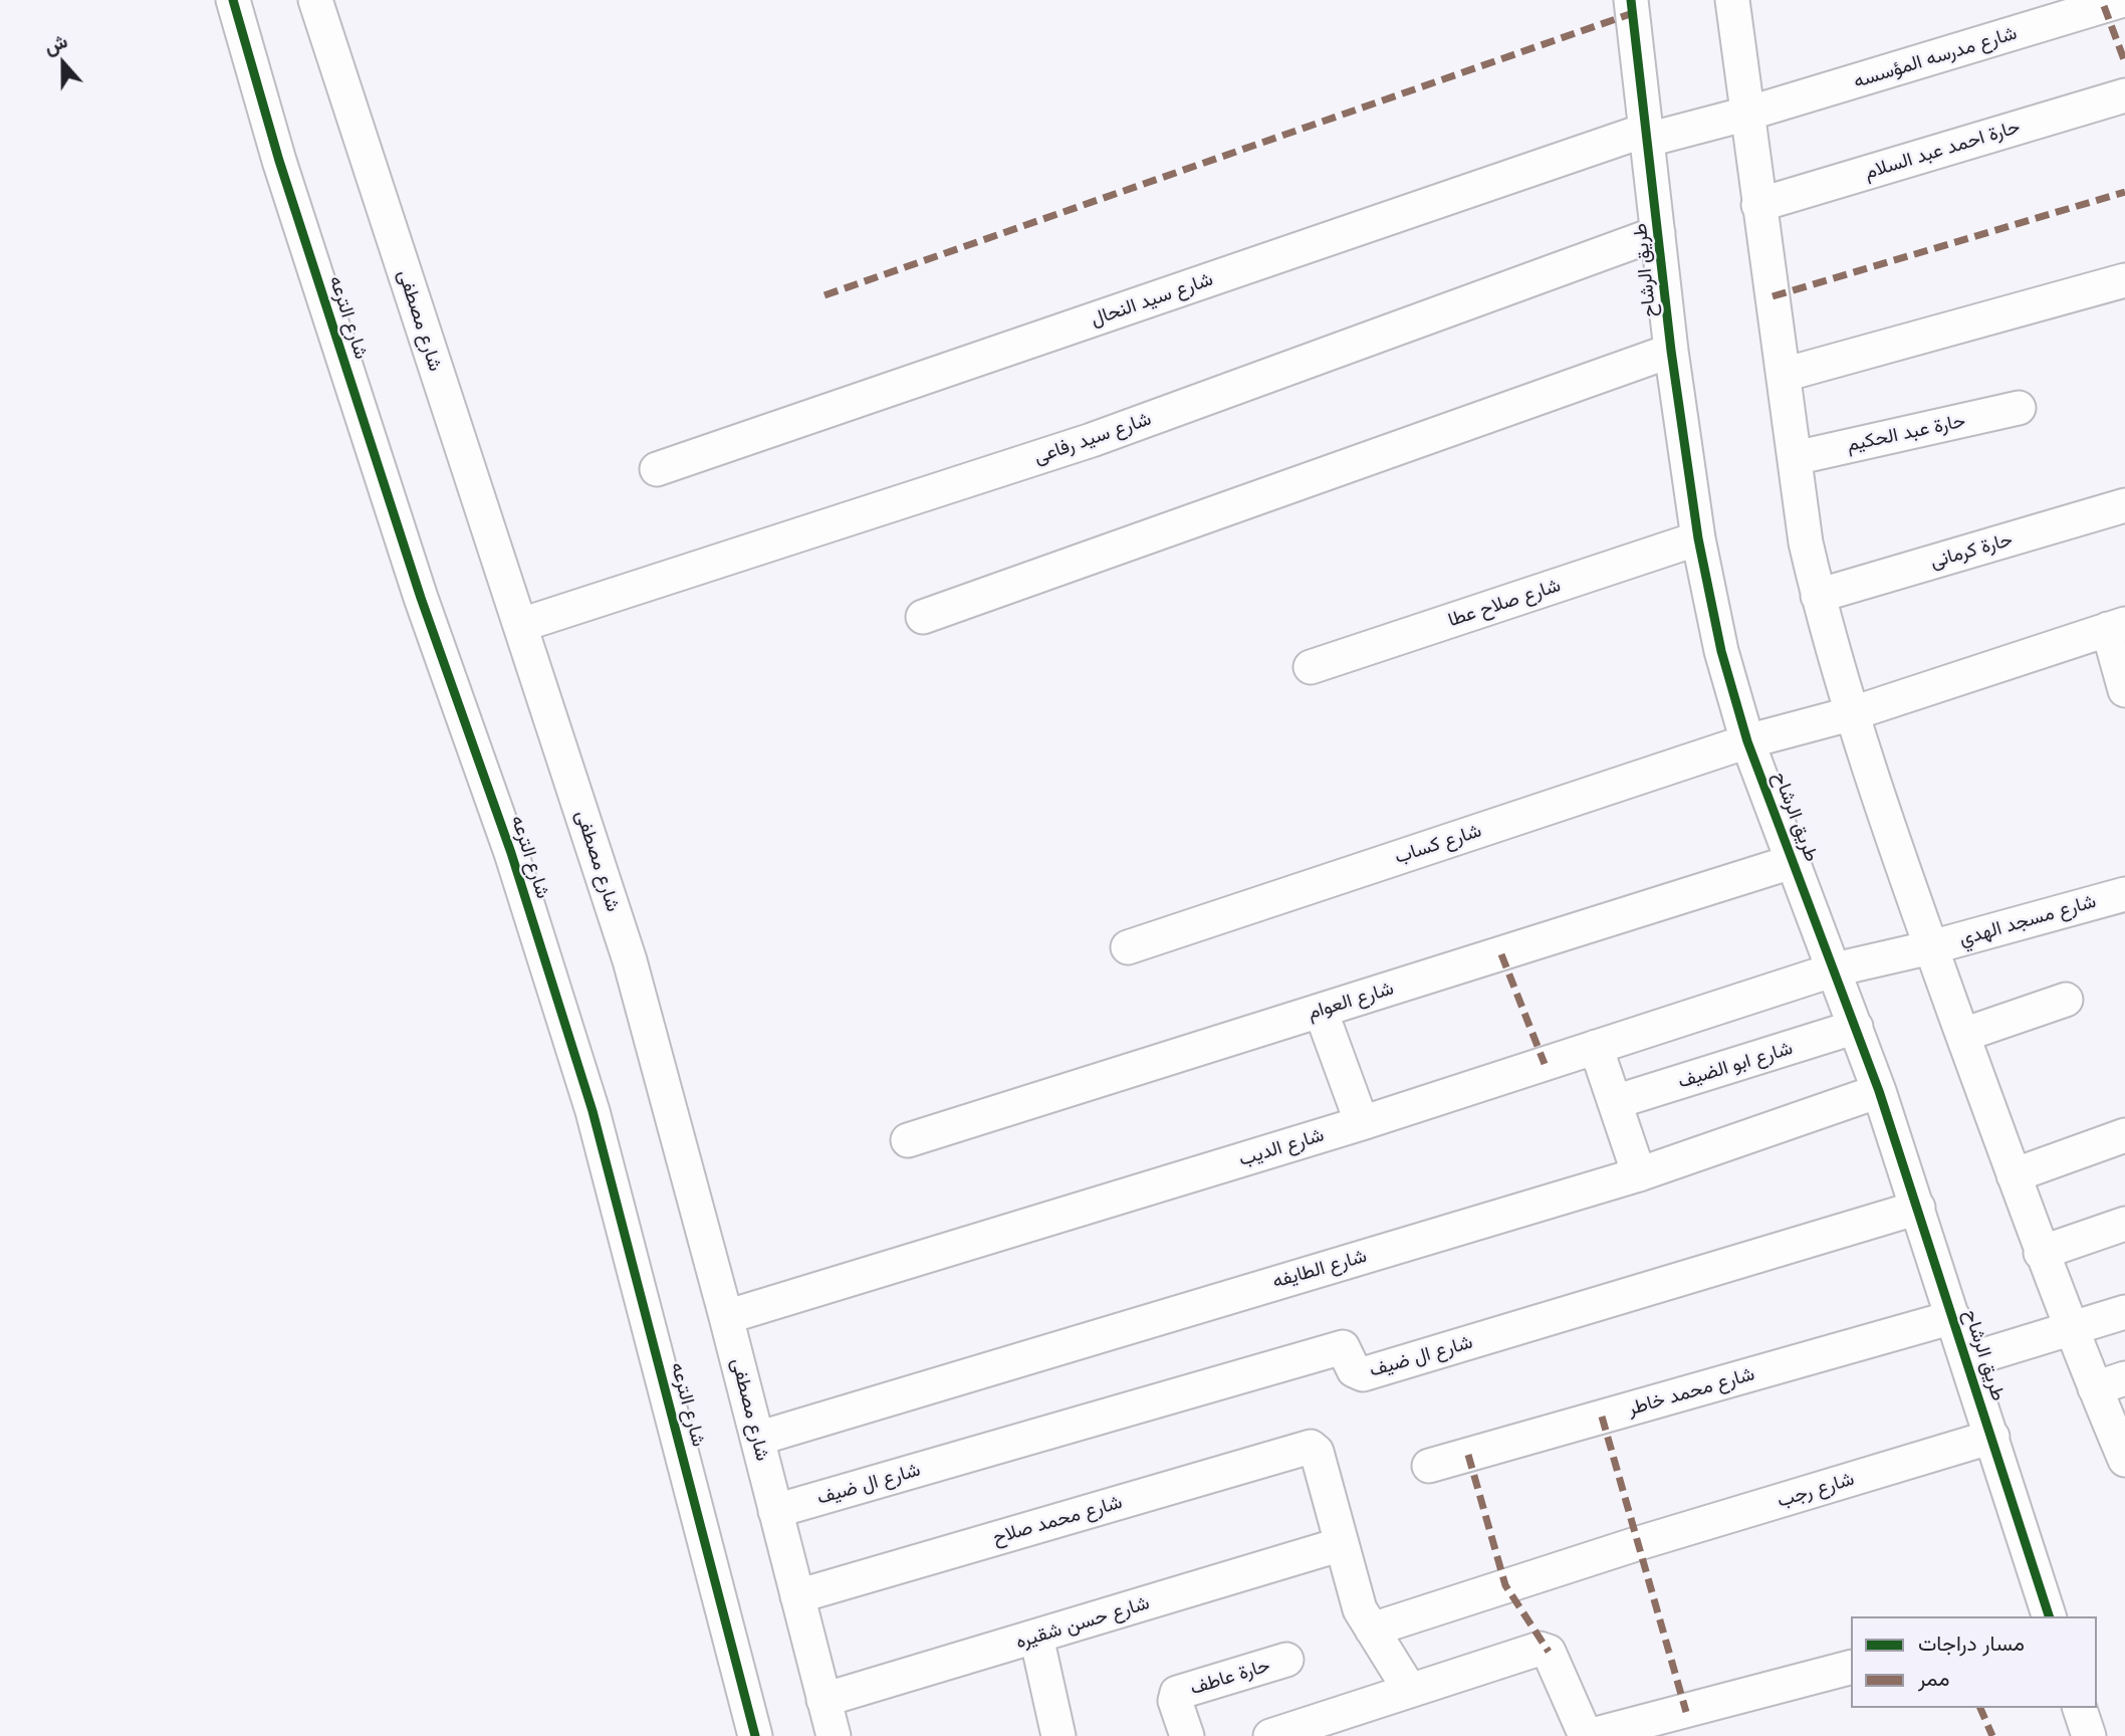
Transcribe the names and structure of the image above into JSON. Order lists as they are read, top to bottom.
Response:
{
  "streets": {
    "street": [
      "شارع مدرسه المؤسسه",
      "حارة احمد عبد السلام",
      "طريق الرشاح",
      "شارع سيد النحال",
      "شارع الترعه",
      "شارع مصطفى",
      "حارة عبد الحكيم",
      "شارع سيد رفاعى",
      "حارة كرمانى",
      "شارع صلاح عطا",
      "شارع كساب",
      "شارع مسجد الهدي",
      "شارع العوام",
      "شارع ابو الضيف",
      "شارع الديب",
      "شارع الطايفه",
      "شارع ال ضيف",
      "شارع محمد خاطر",
      "شارع رجب",
      "شارع محمد صلاح",
      "شارع حسن شقيره",
      "حارة عاطف"
    ]
  },
  "crossings": [
    ["شارع مدرسه المؤسسه", "طريق الرشاح"],
    ["شارع مدرسه المؤسسه", "شارع سيد النحال"],
    ["طريق الرشاح", "شارع سيد النحال"],
    ["طريق الرشاح", "شارع سيد رفاعى"],
    ["طريق الرشاح", "شارع صلاح عطا"],
    ["طريق الرشاح", "شارع كساب"],
    ["طريق الرشاح", "شارع مسجد الهدي"],
    ["طريق الرشاح", "شارع العوام"],
    ["طريق الرشاح", "شارع ابو الضيف"],
    ["طريق الرشاح", "شارع الديب"],
    ["طريق الرشاح", "شارع الطايفه"],
    ["طريق الرشاح", "شارع ال ضيف"],
    ["طريق الرشاح", "شارع محمد خاطر"],
    ["طريق الرشاح", "شارع رجب"],
    ["شارع مصطفى", "شارع سيد رفاعى"],
    ["شارع مصطفى", "شارع الديب"],
    ["شارع مصطفى", "شارع الطايفه"],
    ["شارع مصطفى", "شارع ال ضيف"],
    ["شارع مصطفى", "شارع محمد صلاح"],
    ["شارع مصطفى", "شارع حسن شقيره"],
    ["شارع مسجد الهدي", "شارع الديب"],
    ["شارع محمد صلاح", "شارع حسن شقيره"]
  ],
  "legend": ["مسار دراجات", "ممر"],
  "north": "top"
}
